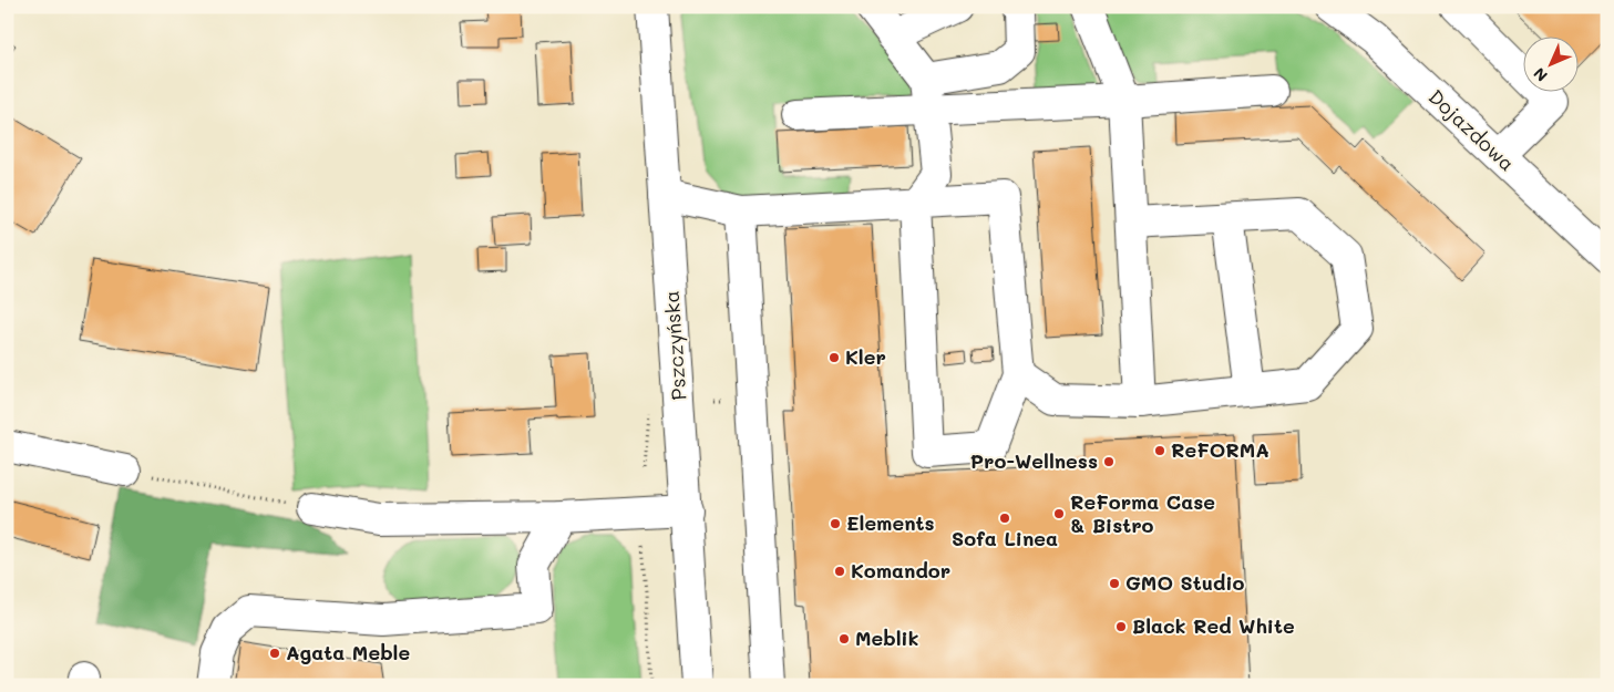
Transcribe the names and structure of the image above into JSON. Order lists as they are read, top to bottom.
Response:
{
  "streets": {
    "main road": ["Dojazdowa", "Pszczyńska"]
  },
  "places": [
    "Kler",
    "ReFORMA",
    "Pro-Wellness",
    "ReForma Case & Bistro",
    "Sofa Linea",
    "Elements",
    "Komandor",
    "GMO Studio",
    "Black Red White",
    "Meblik",
    "Agata Meble"
  ],
  "north": "bottom left"
}
